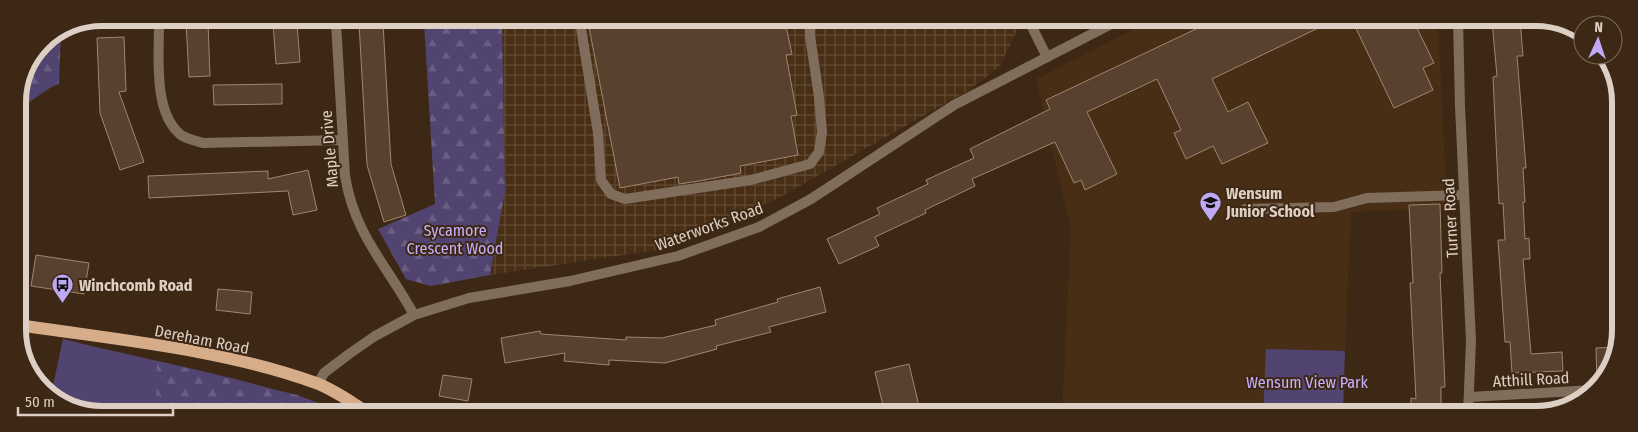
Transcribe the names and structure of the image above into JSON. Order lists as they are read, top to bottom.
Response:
{
  "streets": {
    "main road": ["Dereham Road"],
    "street": [
      "Maple Drive",
      "Turner Road",
      "Waterworks Road",
      "Atthill Road"
    ]
  },
  "crossings": [
    ["Maple Drive", "Waterworks Road"],
    ["Turner Road", "Atthill Road"],
    ["Waterworks Road", "Dereham Road"]
  ],
  "parks": ["Sycamore Crescent Wood", "Wensum View Park"],
  "places": {
    "school or university": ["Wensum Junior School"],
    "bus stop": ["Winchcomb Road"]
  },
  "scale_bar": "50 m",
  "north": "top"
}
